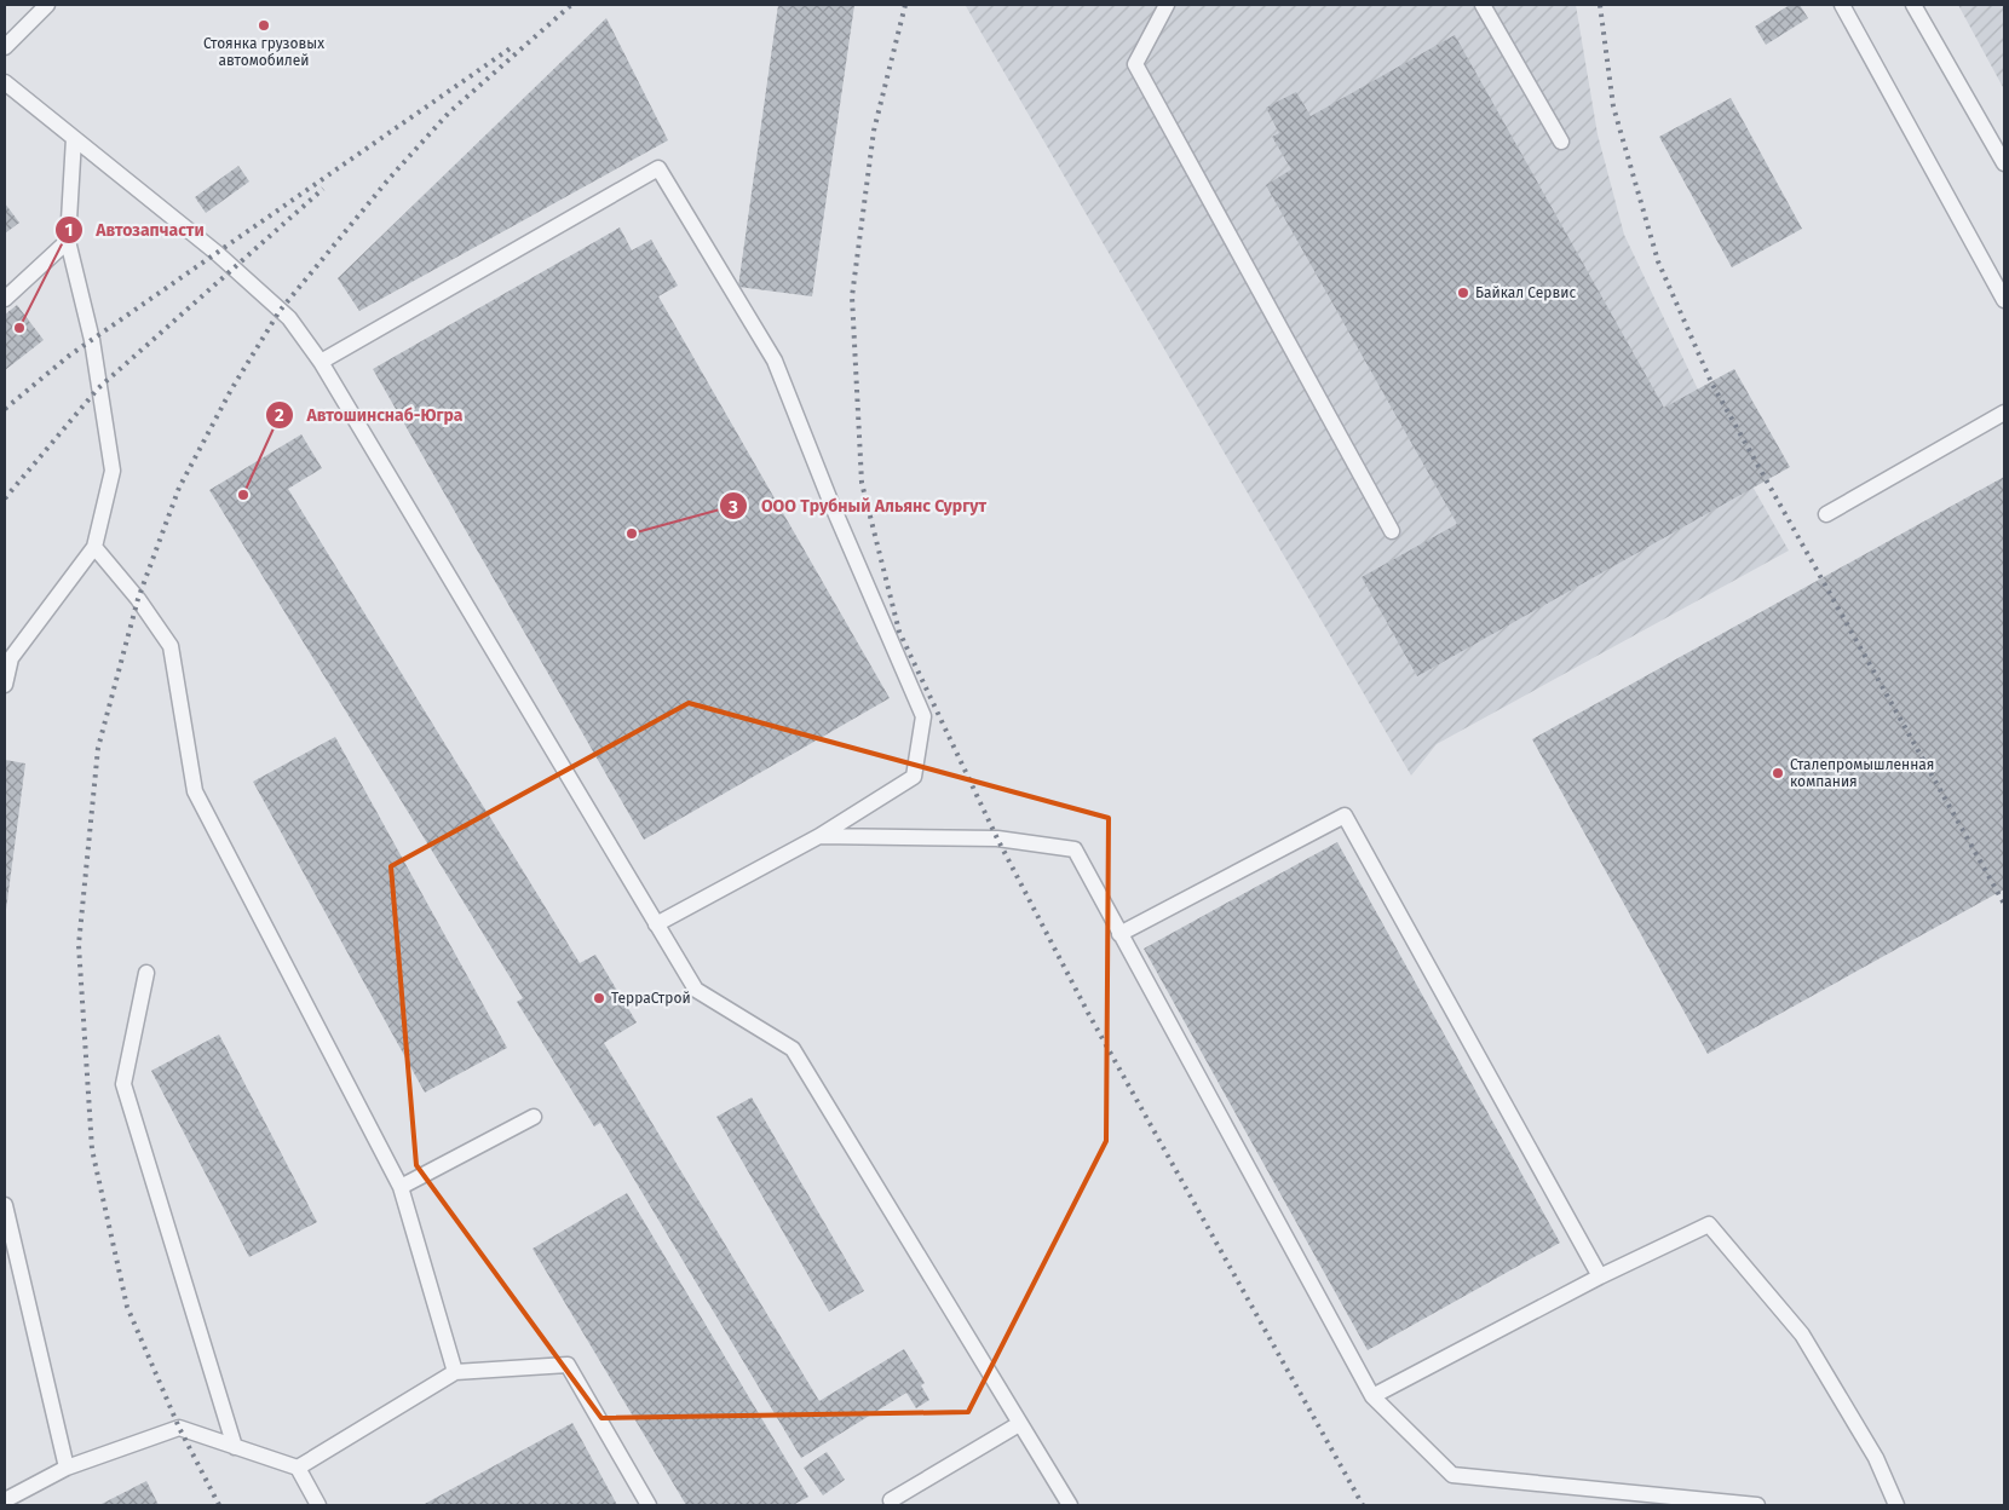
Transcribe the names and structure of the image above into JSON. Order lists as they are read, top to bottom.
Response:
{
  "places": [
    "Стоянка грузовых автомобилей",
    "Байкал Сервис",
    "Автозапчасти",
    "Автошинснаб-Югра",
    "ООО Трубный Альянс Сургут",
    "Сталепромышленная компания",
    "ТерраСтрой"
  ]
}
